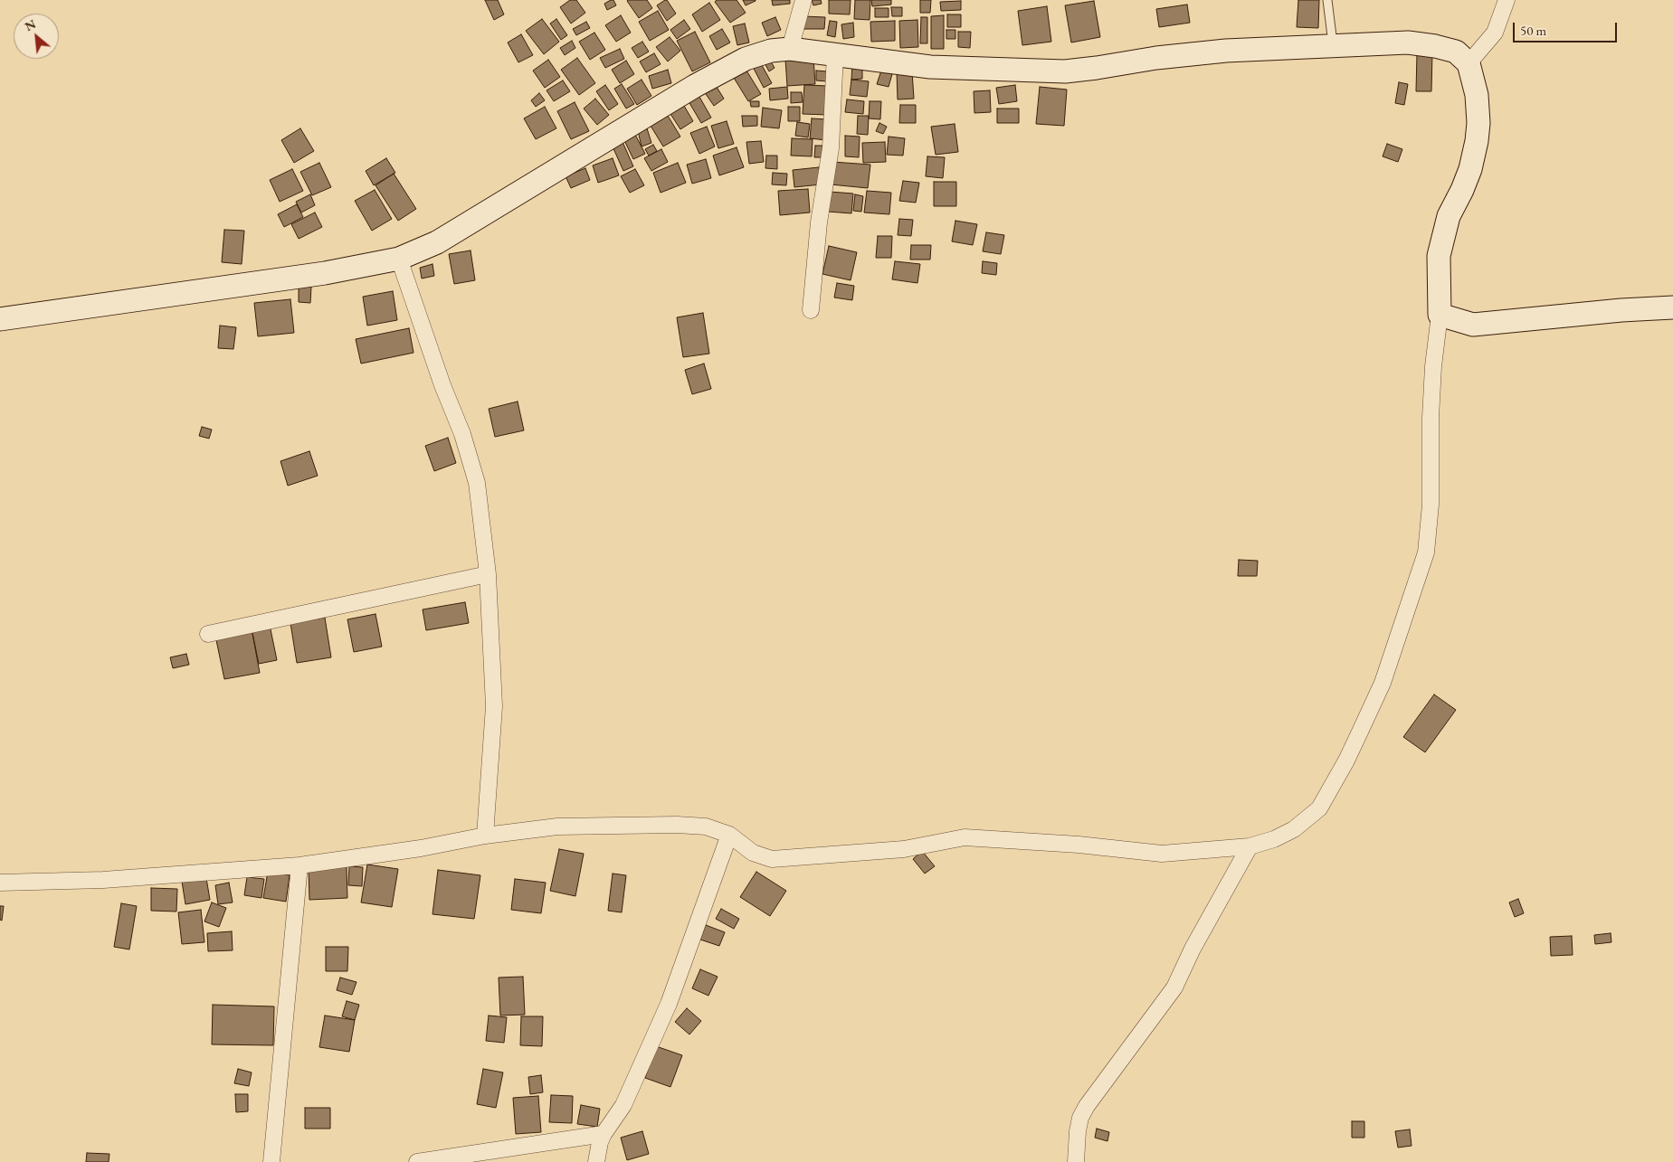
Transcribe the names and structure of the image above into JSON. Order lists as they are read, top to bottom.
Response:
{
  "scale_bar": "50 m",
  "north": "top left"
}
